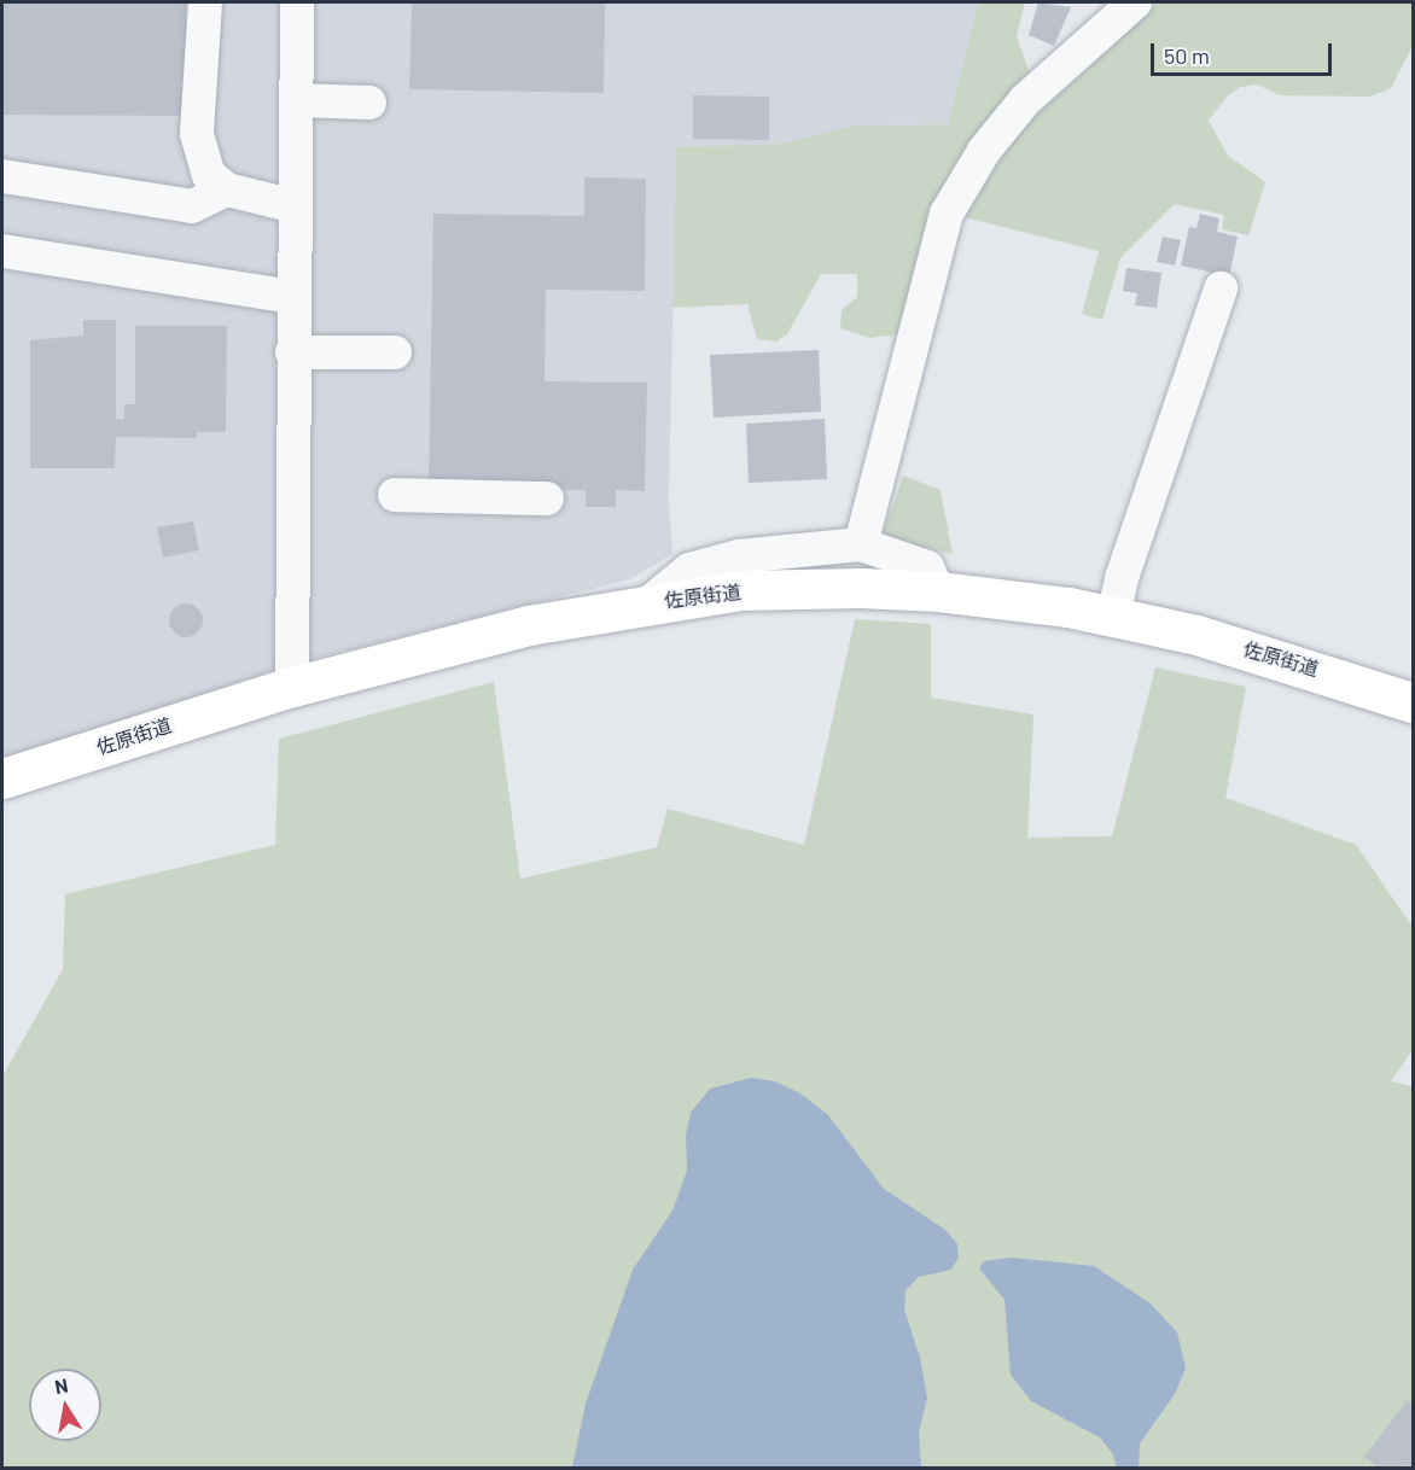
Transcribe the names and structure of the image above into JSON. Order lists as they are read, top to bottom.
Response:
{
  "streets": {
    "highway": ["佐原街道"]
  },
  "scale_bar": "50 m",
  "north": "top"
}
